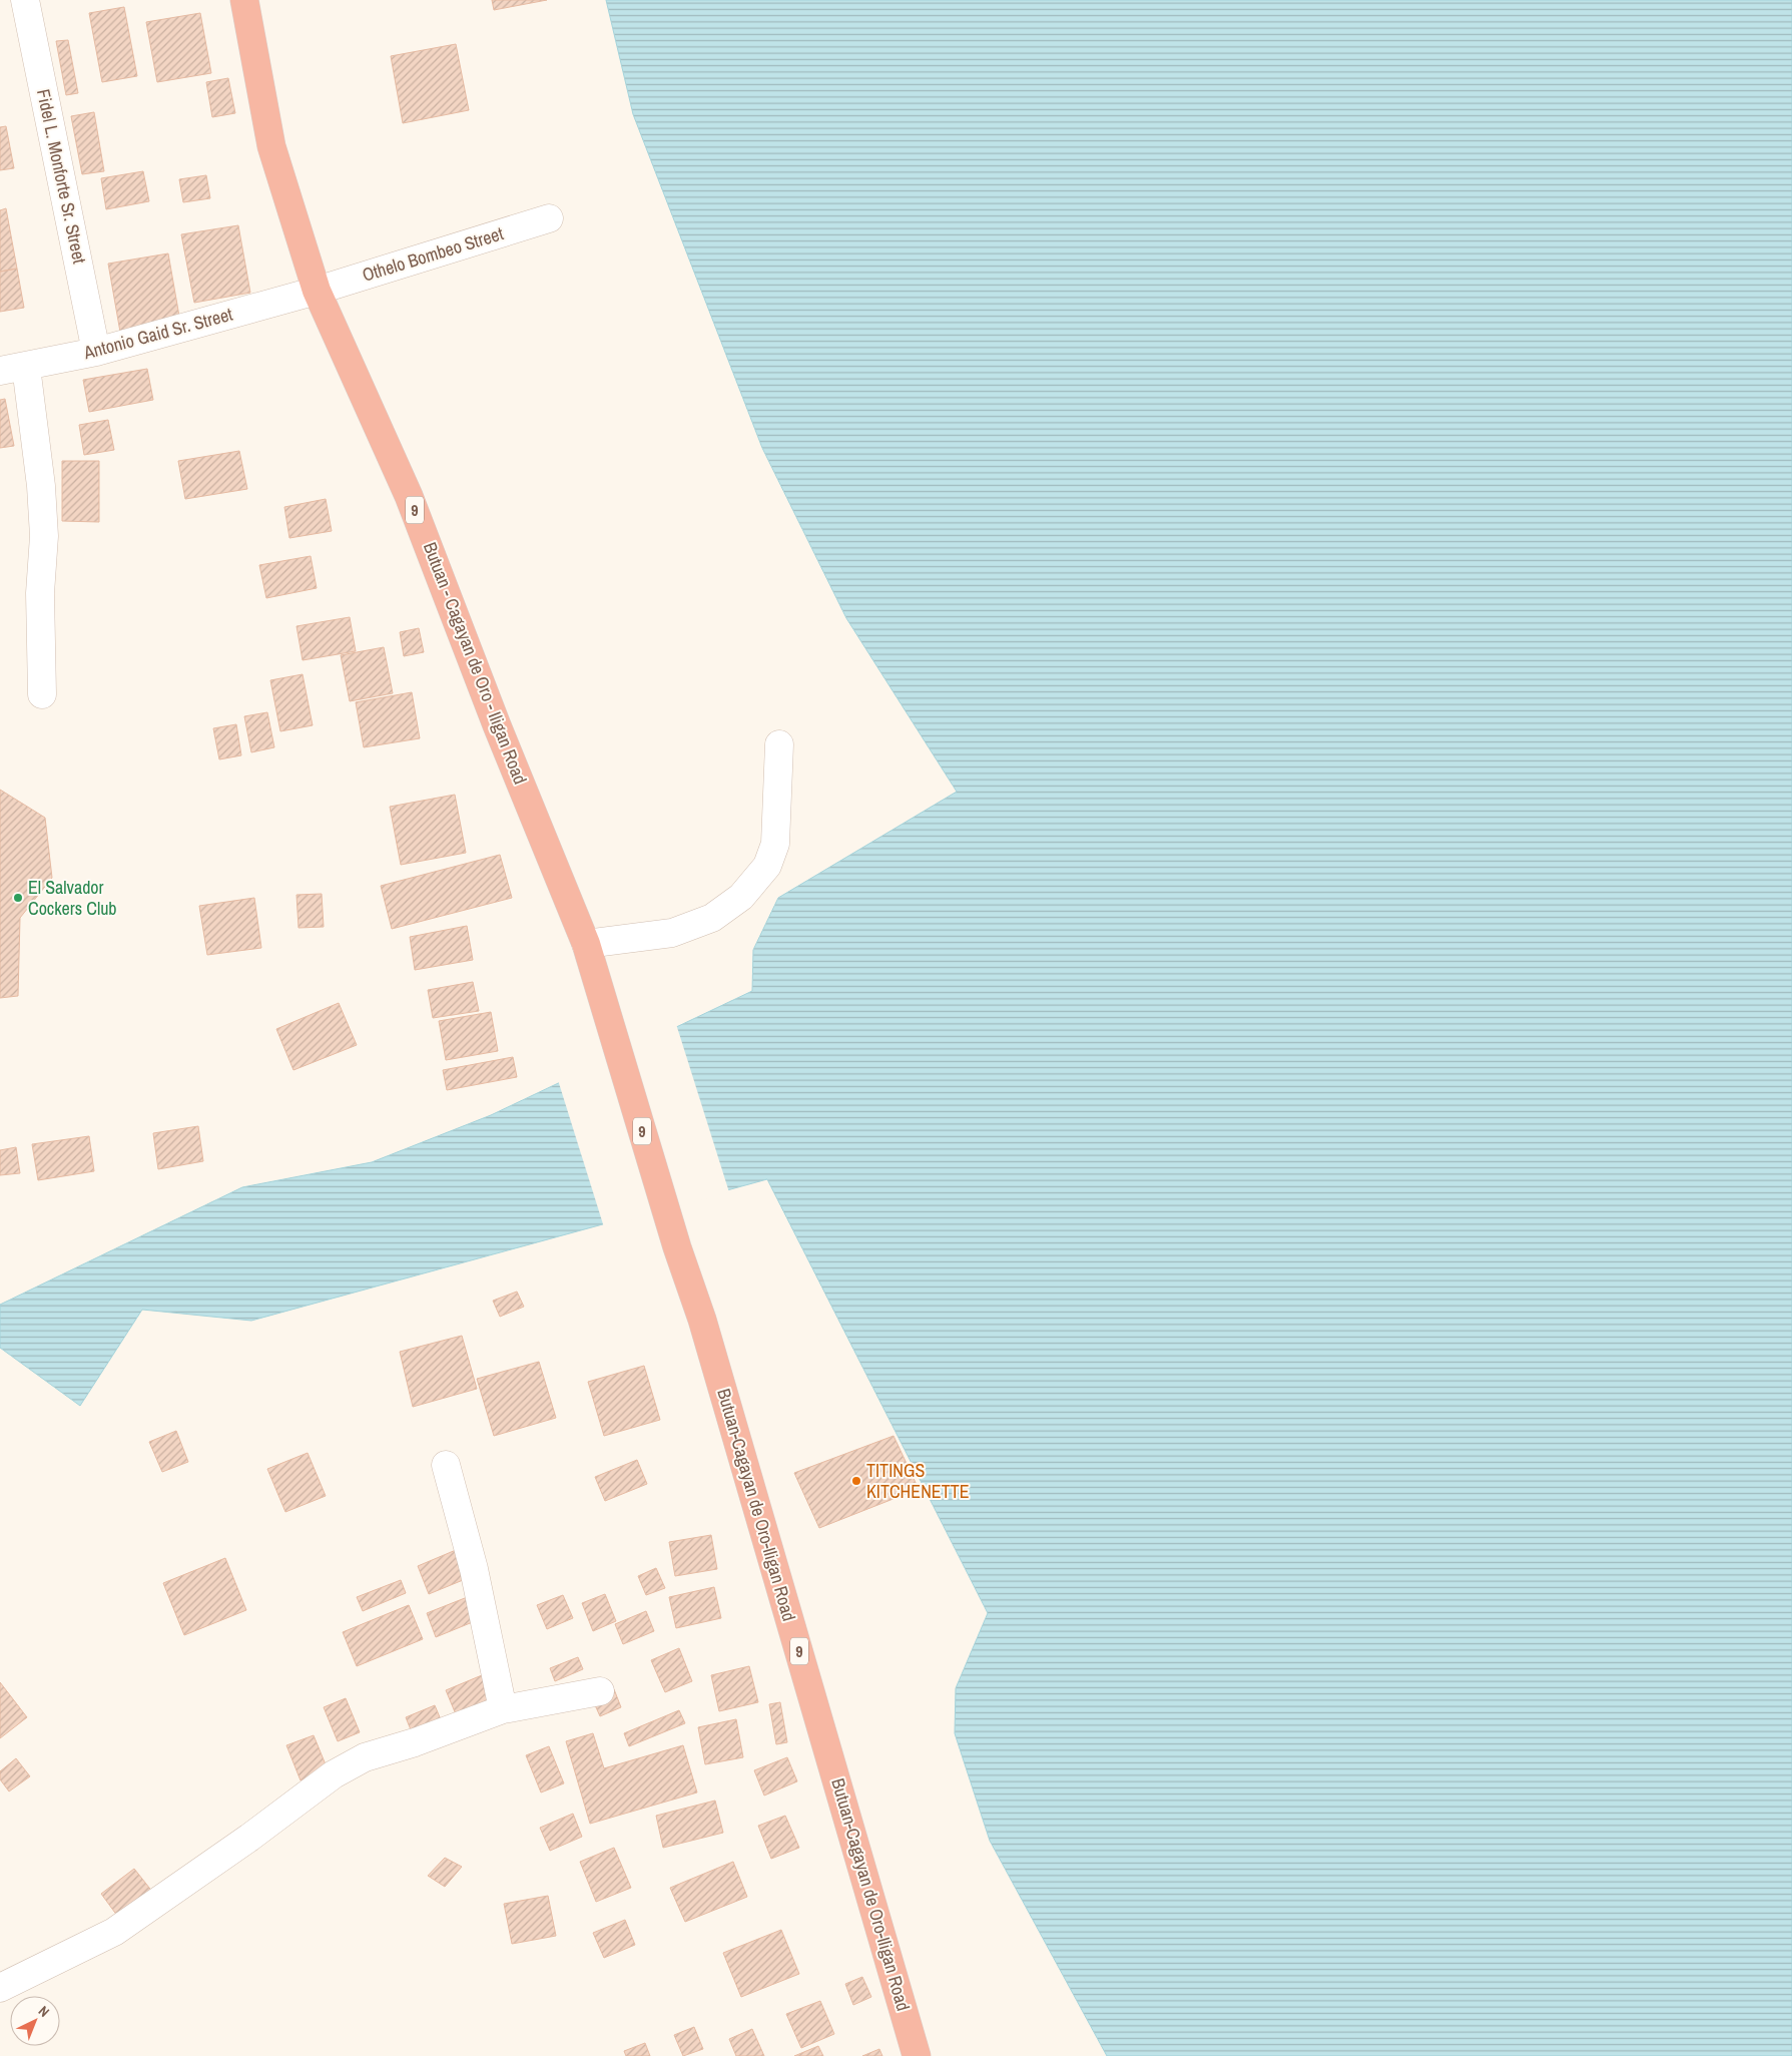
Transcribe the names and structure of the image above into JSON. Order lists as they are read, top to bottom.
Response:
{
  "streets": {
    "highway": ["9", "Butuan - Cagayan de Oro - Iligan Road", "Butuan-Cagayan de Oro-Iligan Road"],
    "street": ["Fidel L. Monforte Sr. Street", "Othelo Bombeo Street", "Antonio Gaid Sr. Street"]
  },
  "crossings": [
    ["Fidel L. Monforte Sr. Street", "Antonio Gaid Sr. Street"],
    ["Othelo Bombeo Street", "Antonio Gaid Sr. Street"],
    ["Othelo Bombeo Street", "Butuan - Cagayan de Oro - Iligan Road"],
    ["Antonio Gaid Sr. Street", "Butuan - Cagayan de Oro - Iligan Road"],
    ["Butuan - Cagayan de Oro - Iligan Road", "Butuan-Cagayan de Oro-Iligan Road"]
  ],
  "places": ["El Salvador Cockers Club", "TITINGS KITCHENETTE"],
  "north": "top right"
}
